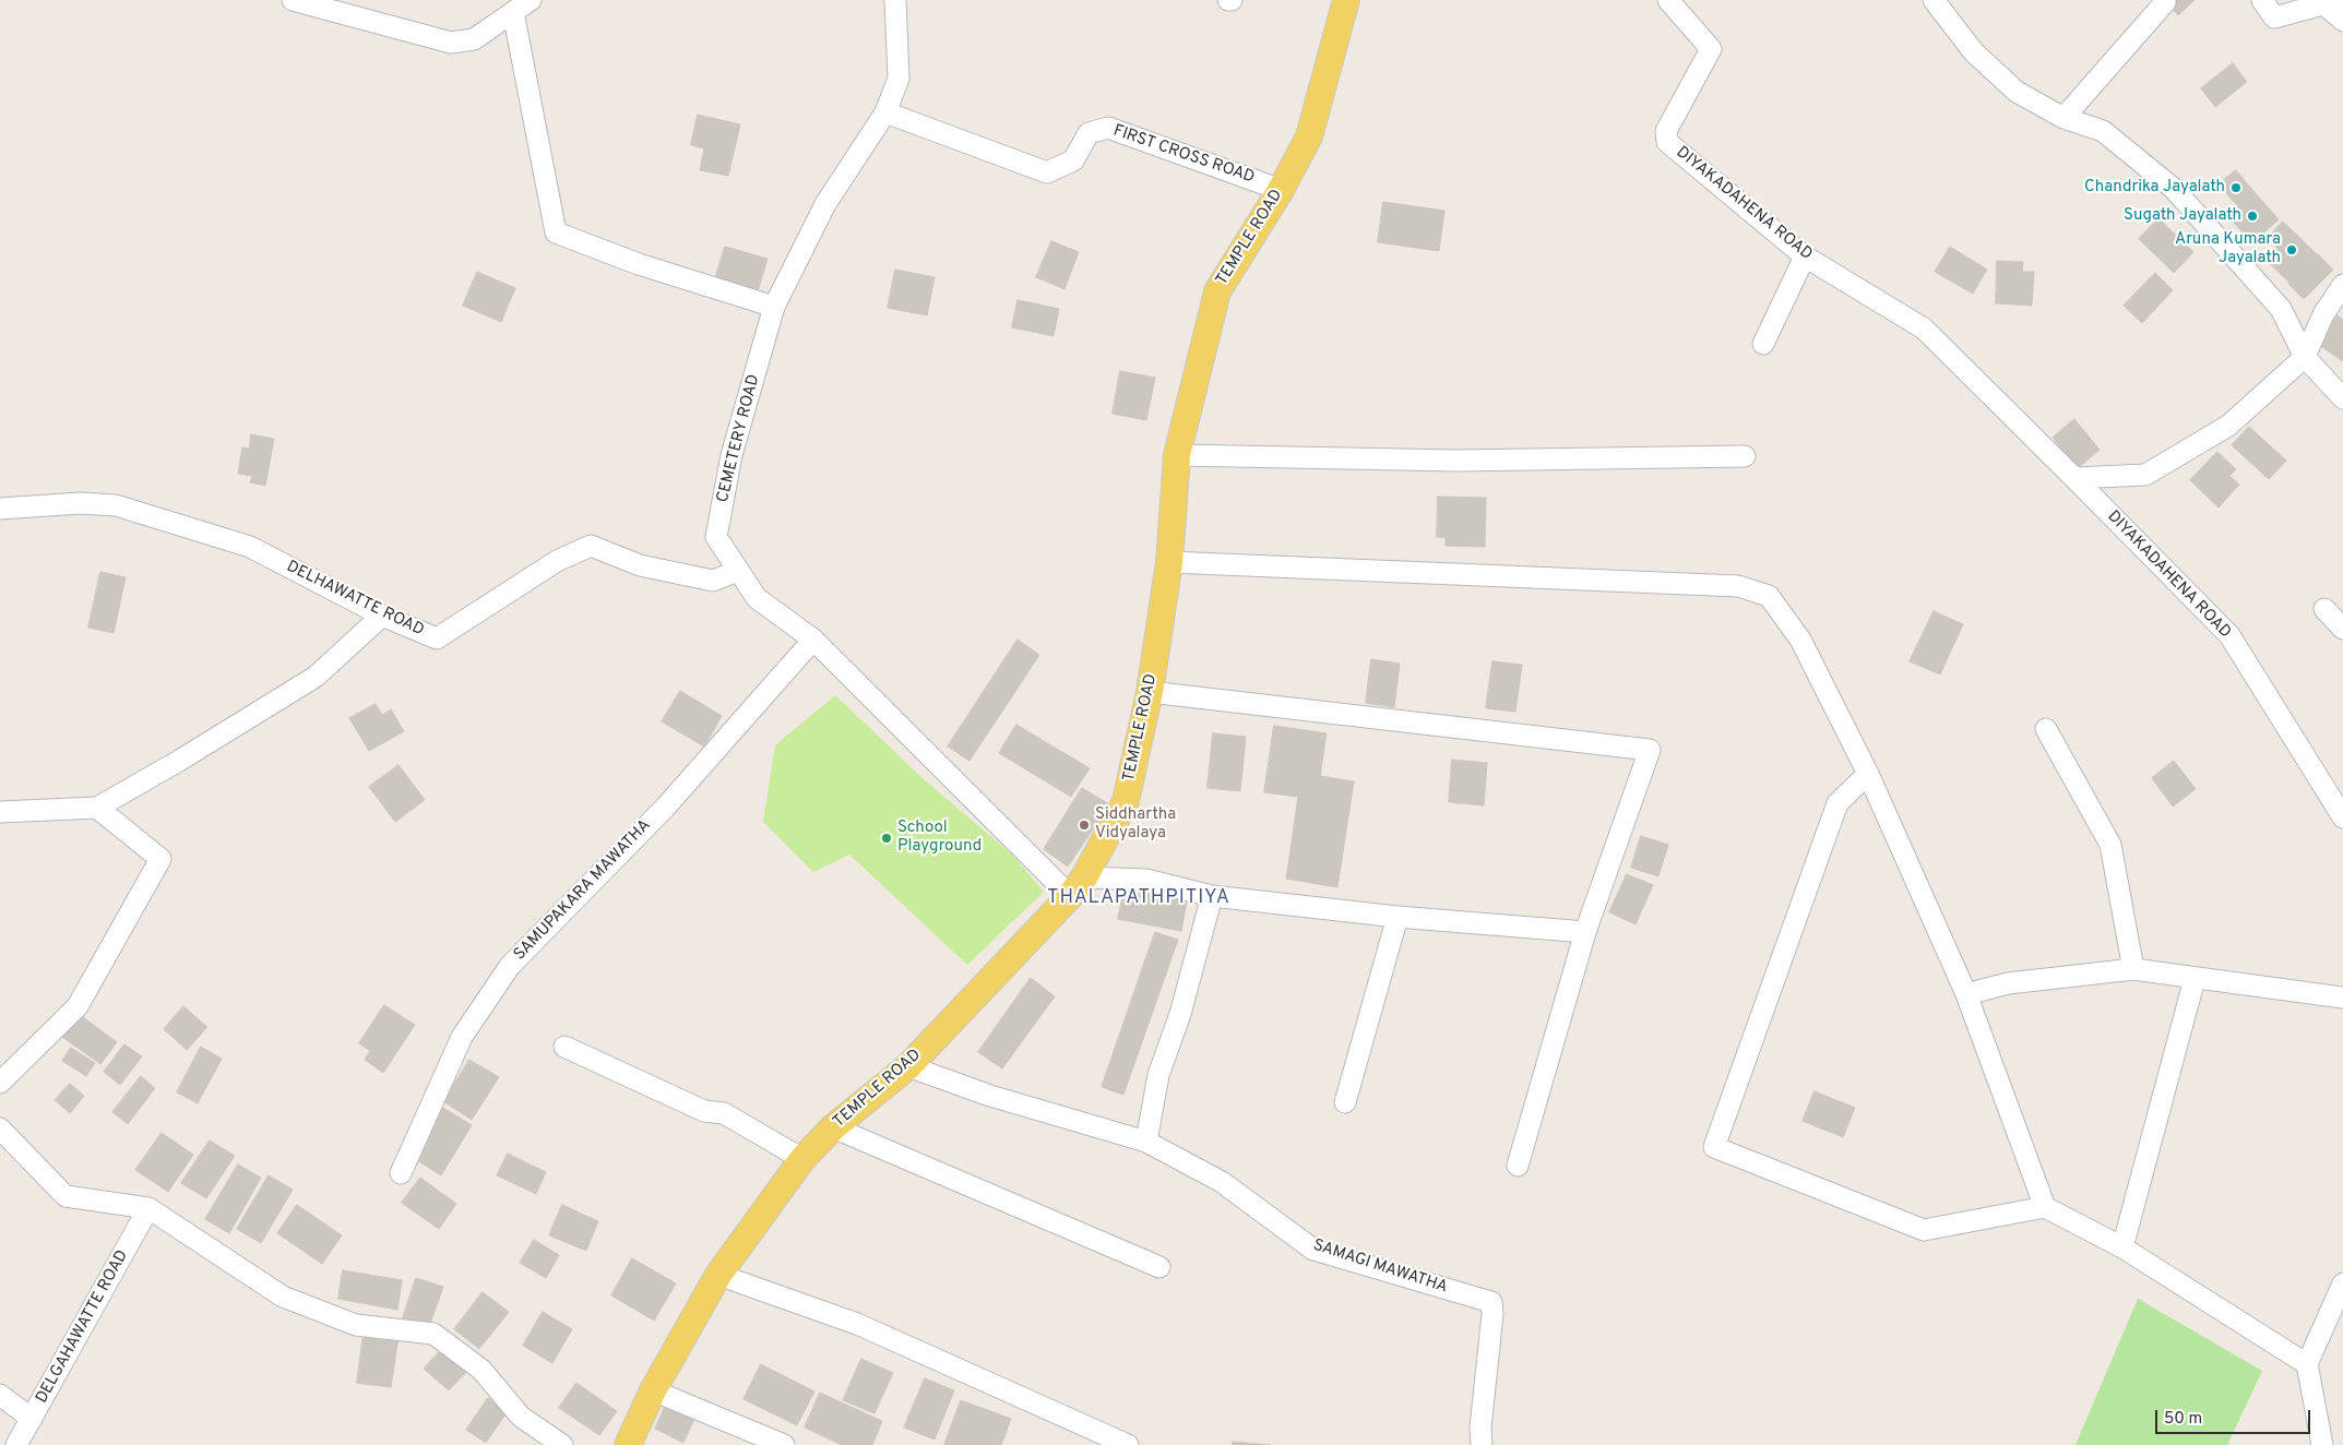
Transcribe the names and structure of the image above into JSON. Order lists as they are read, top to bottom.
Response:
{
  "streets": {
    "main road": ["TEMPLE ROAD"],
    "street": [
      "FIRST CROSS ROAD",
      "DIYAKADAHENA ROAD",
      "CEMETERY ROAD",
      "DELHAWATTE ROAD",
      "SAMUPAKARA MAWATHA",
      "SAMAGI MAWATHA",
      "DELGAHAWATTE ROAD"
    ]
  },
  "crossings": [
    ["FIRST CROSS ROAD", "TEMPLE ROAD"],
    ["FIRST CROSS ROAD", "CEMETERY ROAD"],
    ["TEMPLE ROAD", "CEMETERY ROAD"],
    ["CEMETERY ROAD", "DELHAWATTE ROAD"],
    ["CEMETERY ROAD", "SAMUPAKARA MAWATHA"]
  ],
  "districts": ["THALAPATHPITIYA"],
  "places": [
    "Chandrika Jayalath",
    "Sugath Jayalath",
    "Aruna Kumara Jayalath",
    "Siddhartha Vidyalaya",
    "School Playground"
  ],
  "scale_bar": "50 m"
}
